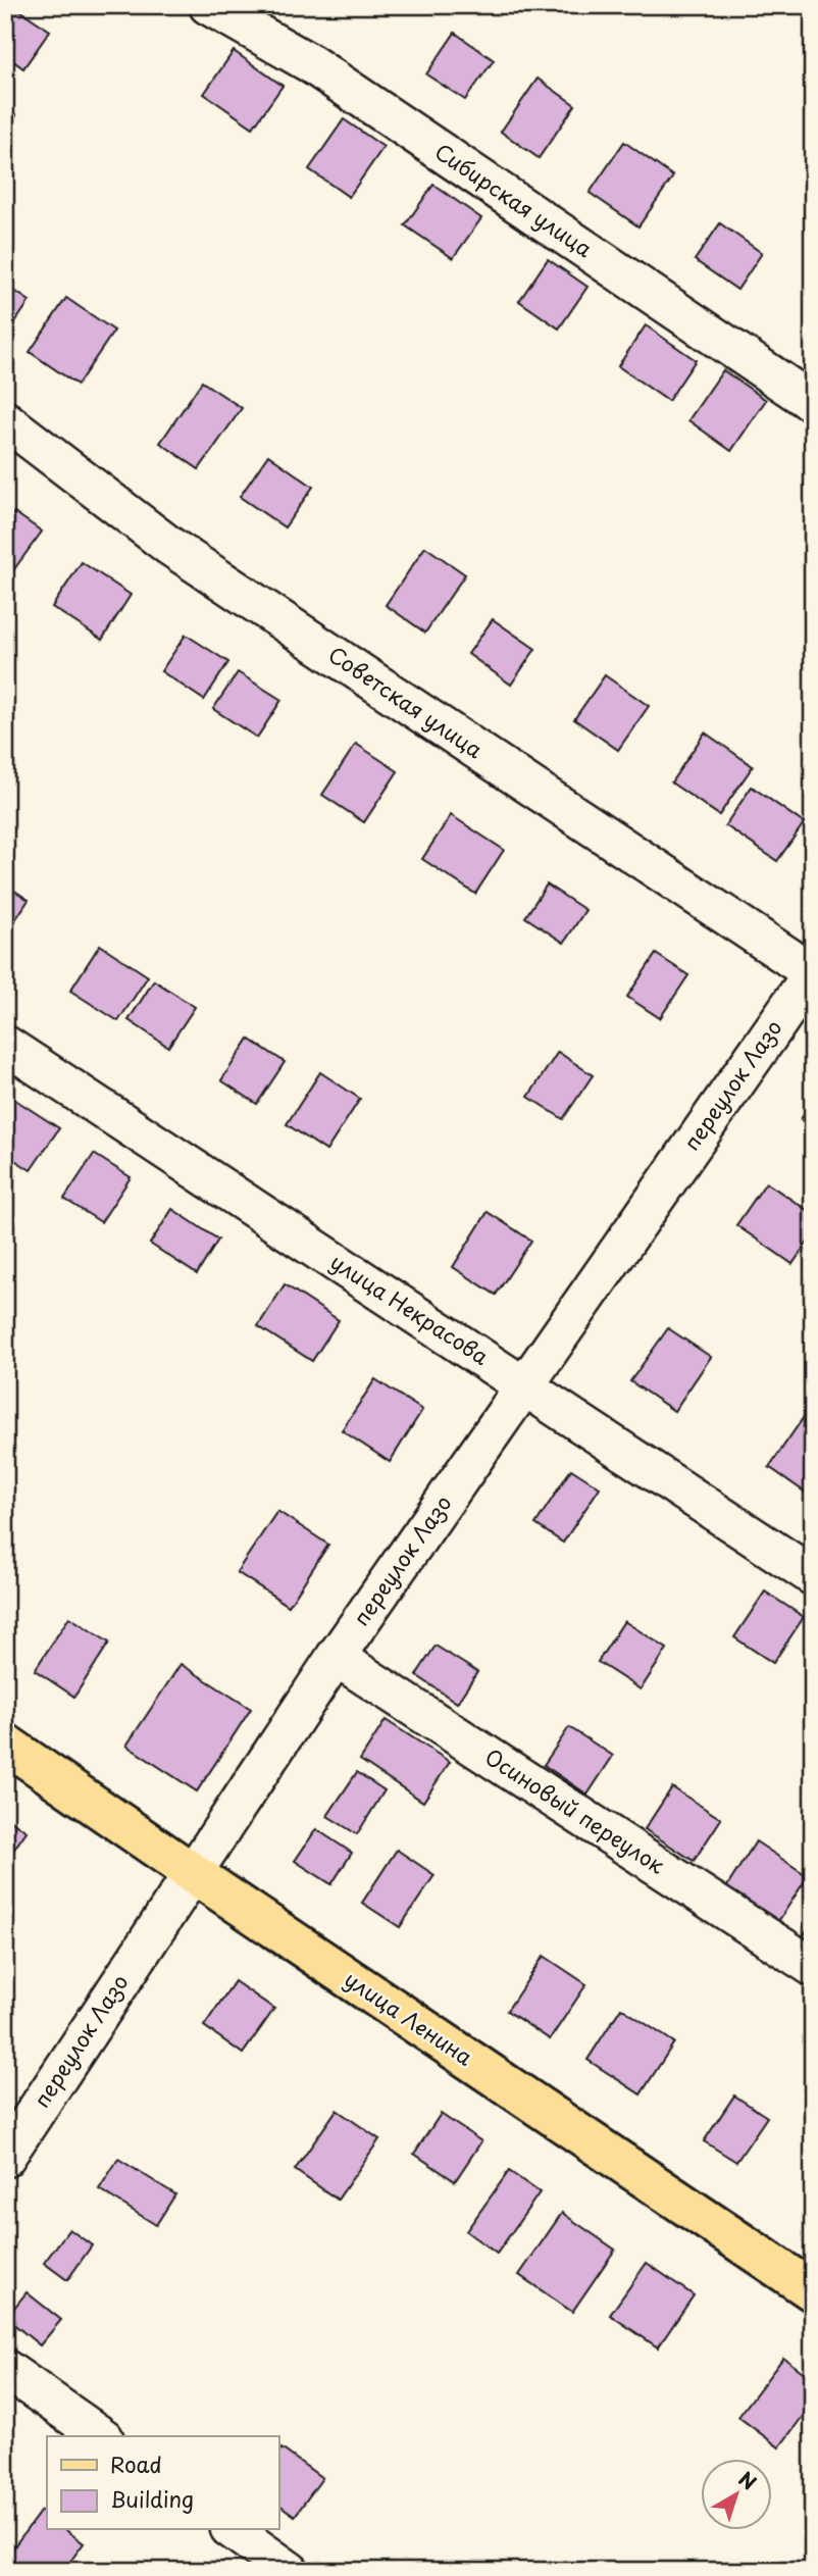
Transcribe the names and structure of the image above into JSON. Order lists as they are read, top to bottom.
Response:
{
  "streets": {
    "main road": ["улица Ленина"],
    "street": [
      "Сибирская улица",
      "Советская улица",
      "переулок Лазо",
      "улица Некрасова",
      "Осиновый переулок"
    ]
  },
  "crossings": [
    ["Советская улица", "переулок Лазо"],
    ["переулок Лазо", "улица Некрасова"],
    ["переулок Лазо", "Осиновый переулок"],
    ["переулок Лазо", "улица Ленина"]
  ],
  "legend": ["Road", "Building"],
  "north": "top right"
}
